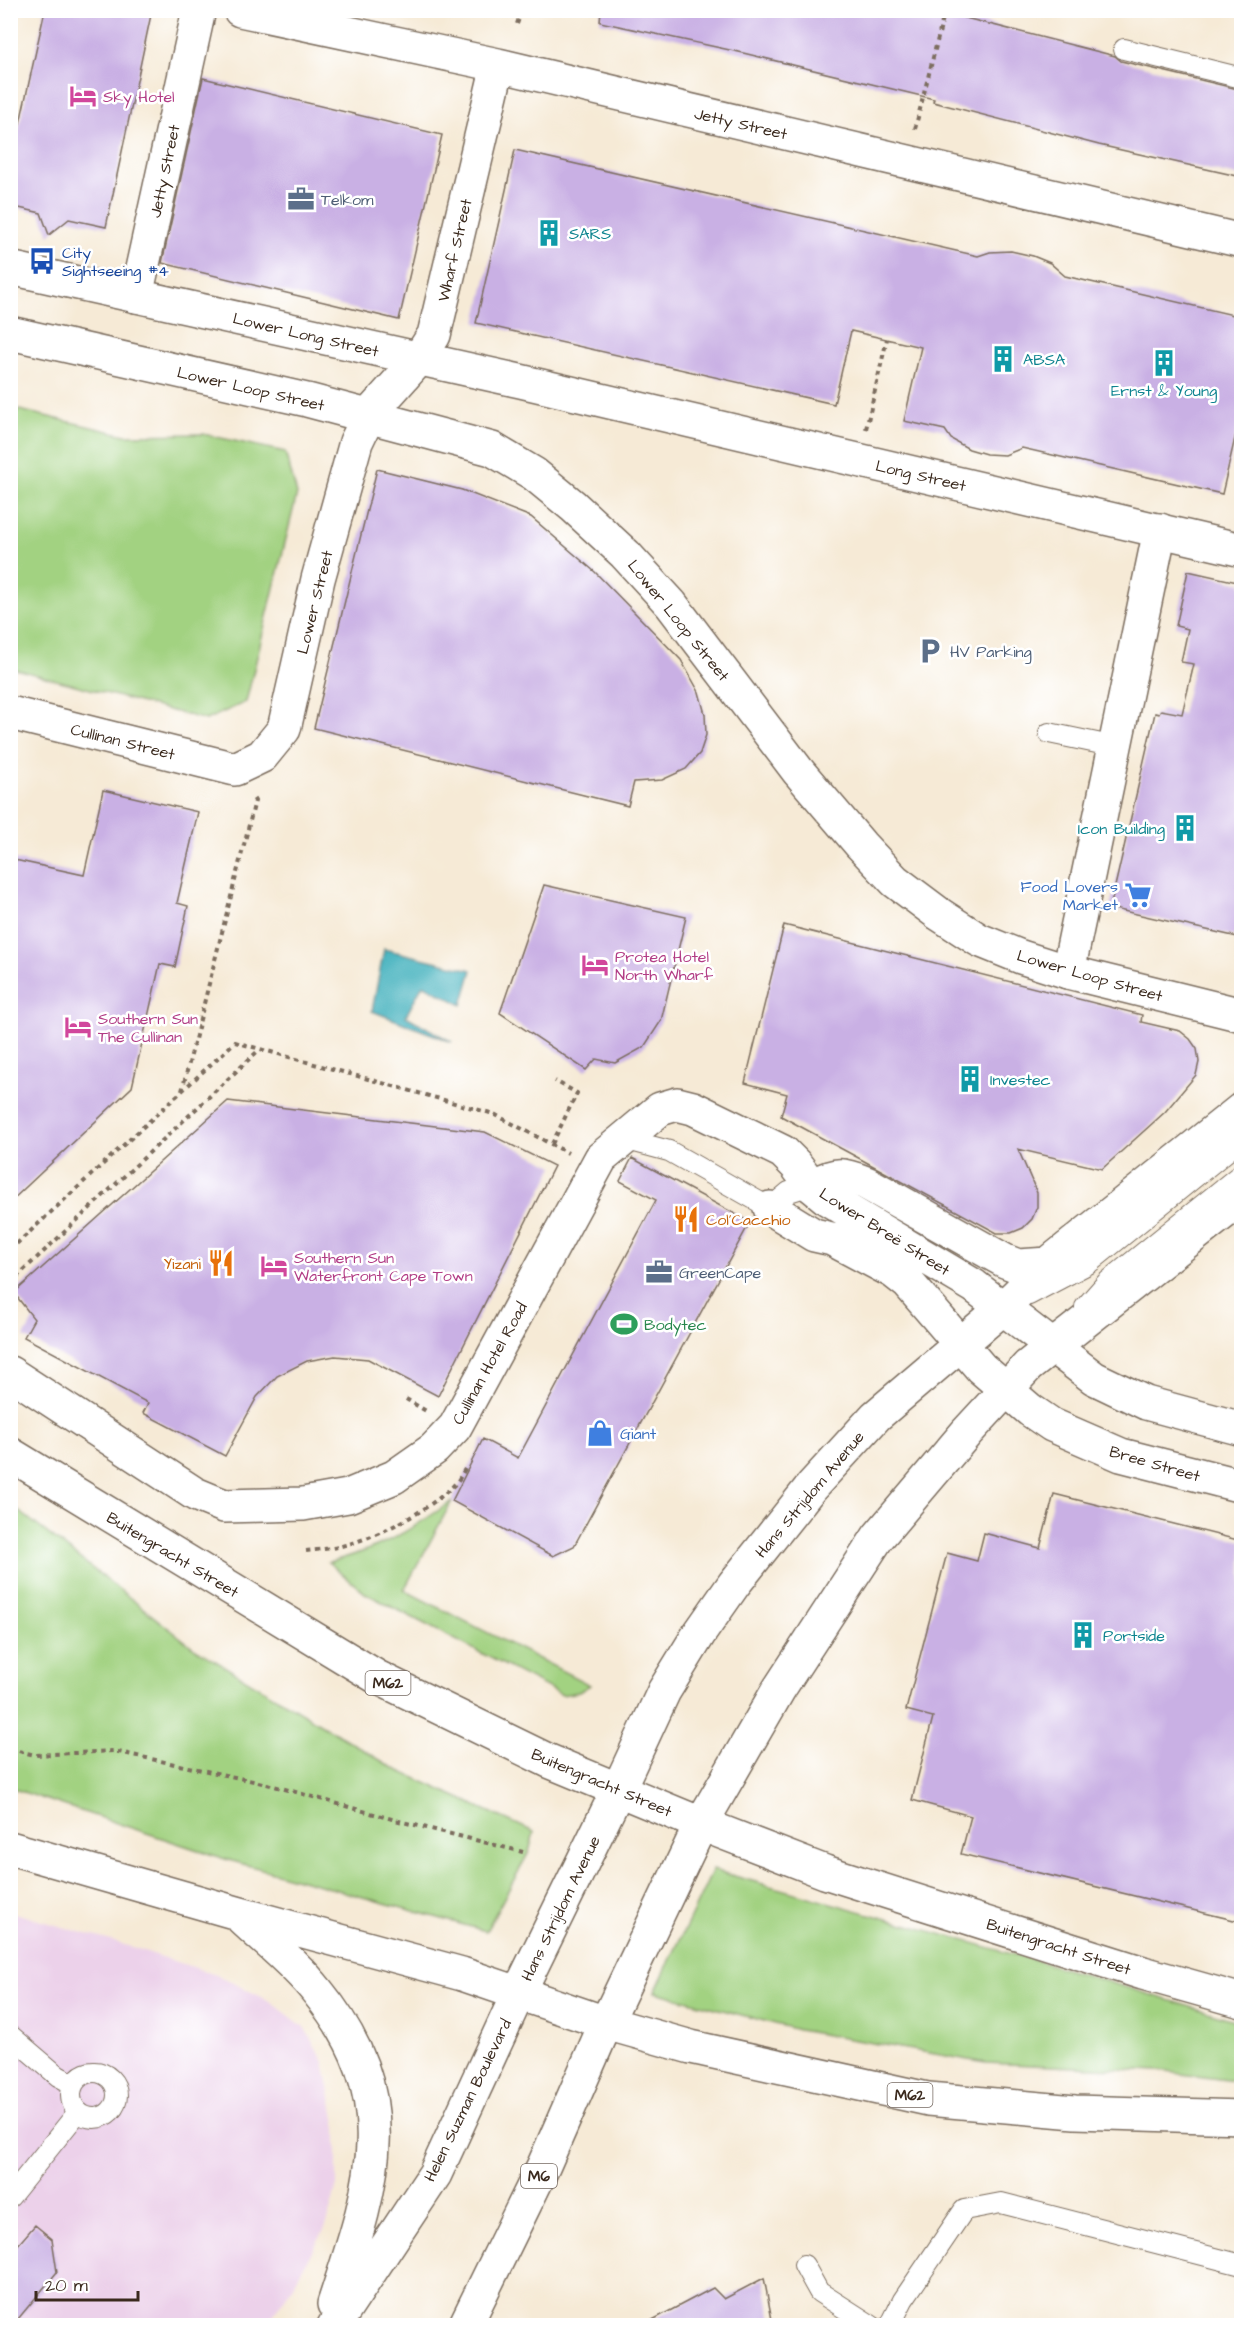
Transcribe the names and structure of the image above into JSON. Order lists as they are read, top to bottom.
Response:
{
  "streets": {
    "street": [
      "Jetty Street",
      "Wharf Street",
      "Lower Long Street",
      "Lower Loop Street",
      "Lower Street",
      "Cullinan Street",
      "Lower Breë Street",
      "Cullinan Hotel Road",
      "Bree Street",
      "Hans Strijdom Avenue",
      "Buitengracht Street",
      "M62",
      "Helen Suzman Boulevard",
      "M6"
    ]
  },
  "crossings": [
    ["Jetty Street", "Wharf Street"],
    ["Jetty Street", "Lower Long Street"],
    ["Wharf Street", "Lower Long Street"],
    ["Wharf Street", "Lower Loop Street"],
    ["Wharf Street", "Lower Street"],
    ["Lower Loop Street", "Lower Street"],
    ["Lower Street", "Cullinan Street"],
    ["Lower Breë Street", "Cullinan Hotel Road"],
    ["Lower Breë Street", "Bree Street"],
    ["Lower Breë Street", "Hans Strijdom Avenue"],
    ["Bree Street", "Hans Strijdom Avenue"],
    ["Hans Strijdom Avenue", "Buitengracht Street"],
    ["Hans Strijdom Avenue", "M62"],
    ["Hans Strijdom Avenue", "Helen Suzman Boulevard"],
    ["Buitengracht Street", "M6"],
    ["M62", "Helen Suzman Boulevard"],
    ["M62", "M6"]
  ],
  "places": {
    "hotel": [
      "Sky Hotel",
      "Protea Hotel North Wharf",
      "Southern Sun The Cullinan",
      "Southern Sun Waterfront Cape Town"
    ],
    "office": ["Telkom", "GreenCape"],
    "building": [
      "SARS",
      "ABSA",
      "Ernst & Young",
      "Icon Building",
      "Investec",
      "Portside"
    ],
    "bus stop": ["City Sightseeing #4"],
    "parking": ["HV Parking"],
    "supermarket": ["Food Lovers Market"],
    "restaurant": ["Col’Cacchio", "Yizani"],
    "sports": ["Bodytec"],
    "shop": ["Giant"]
  },
  "scale_bar": "20 m"
}
